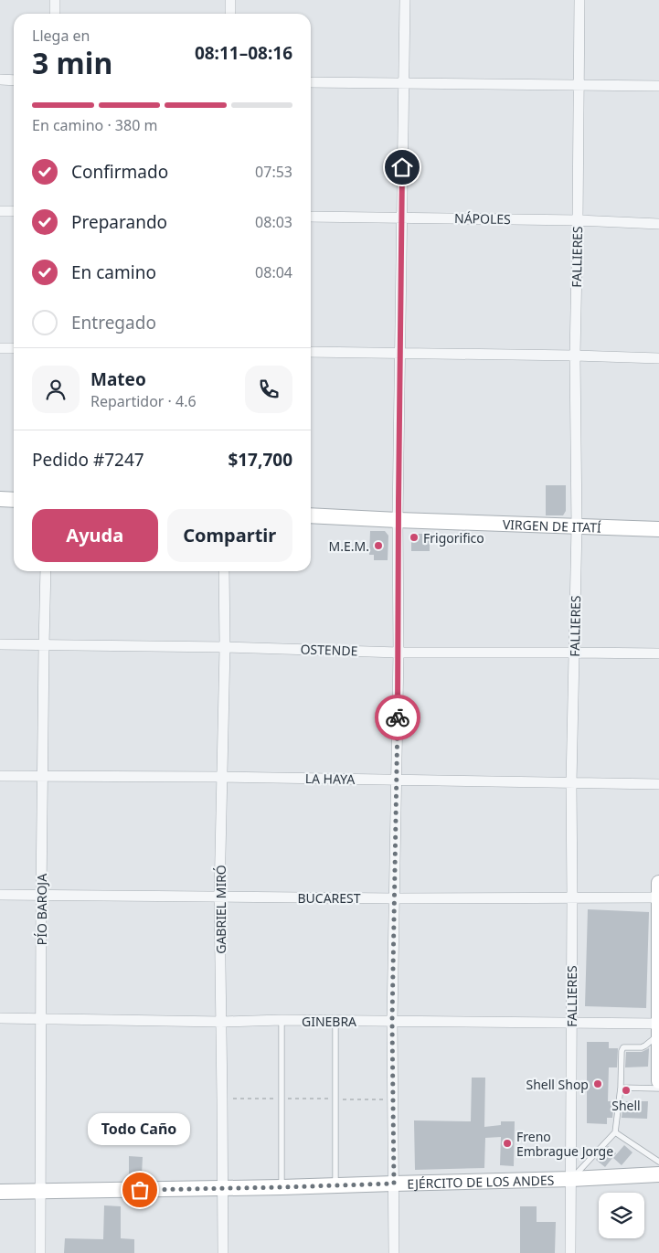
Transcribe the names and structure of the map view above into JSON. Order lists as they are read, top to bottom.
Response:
{
  "streets": {
    "main road": ["VIRGEN DE ITATÍ", "EJÉRCITO DE LOS ANDES"],
    "street": [
      "NÁPOLES",
      "FALLIERES",
      "OSTENDE",
      "LA HAYA",
      "BUCAREST",
      "PÍO BAROJA",
      "GABRIEL MIRÓ",
      "GINEBRA"
    ]
  },
  "crossings": [
    ["NÁPOLES", "FALLIERES"],
    ["FALLIERES", "VIRGEN DE ITATÍ"],
    ["FALLIERES", "OSTENDE"],
    ["FALLIERES", "LA HAYA"],
    ["FALLIERES", "BUCAREST"],
    ["FALLIERES", "GINEBRA"],
    ["FALLIERES", "EJÉRCITO DE LOS ANDES"],
    ["OSTENDE", "PÍO BAROJA"],
    ["OSTENDE", "GABRIEL MIRÓ"],
    ["LA HAYA", "PÍO BAROJA"],
    ["LA HAYA", "GABRIEL MIRÓ"],
    ["BUCAREST", "PÍO BAROJA"],
    ["BUCAREST", "GABRIEL MIRÓ"],
    ["PÍO BAROJA", "GINEBRA"],
    ["PÍO BAROJA", "EJÉRCITO DE LOS ANDES"],
    ["GABRIEL MIRÓ", "GINEBRA"],
    ["GABRIEL MIRÓ", "EJÉRCITO DE LOS ANDES"]
  ],
  "places": [
    "Frigorifico",
    "M.E.M.",
    "Shell Shop",
    "Shell",
    "Freno Embrague Jorge",
    "Todo Caño"
  ],
  "page": {
    "heading": ["3 min", "Llega en", "08:11–08:16"],
    "panel": [
      "Mateo",
      "Repartidor · 4.6",
      "Pedido #7247",
      "$17,700"
    ],
    "bar": "En camino · 380 m",
    "list": [
      ["Confirmado", "07:53"],
      ["Preparando", "08:03"],
      ["En camino", "08:04"],
      "Entregado"
    ],
    "buttons": ["Ayuda", "Compartir"],
    "bubble": "Todo Caño"
  }
}
